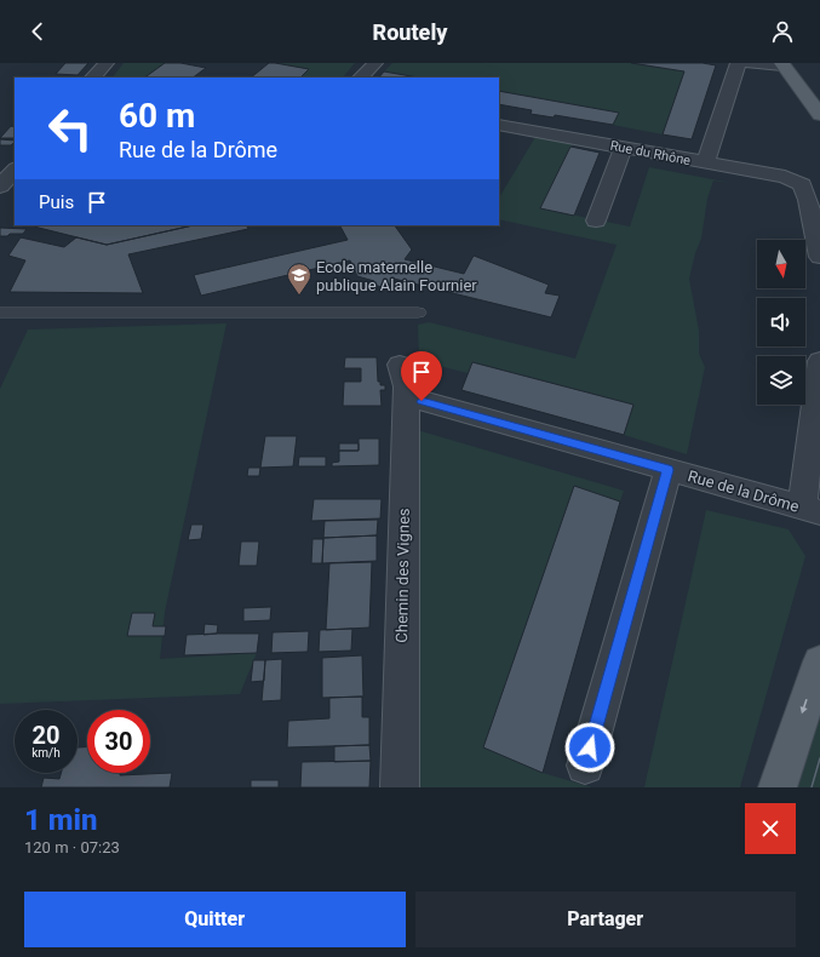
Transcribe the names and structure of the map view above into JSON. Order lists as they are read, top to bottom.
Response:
{
  "streets": {
    "street": ["Rue du Rhône", "Rue de la Drôme", "Chemin des Vignes"]
  },
  "places": {
    "school or university": ["Ecole maternelle publique Alain Fournier"]
  },
  "north": "bottom",
  "page": {
    "header": "Routely",
    "turn": ["60 m", "Rue de la Drôme"],
    "then": "Puis",
    "speed": "20 km/h",
    "limit": "30",
    "heading": ["1 min", "120 m · 07:23"],
    "buttons": ["Quitter", "Partager"]
  }
}
